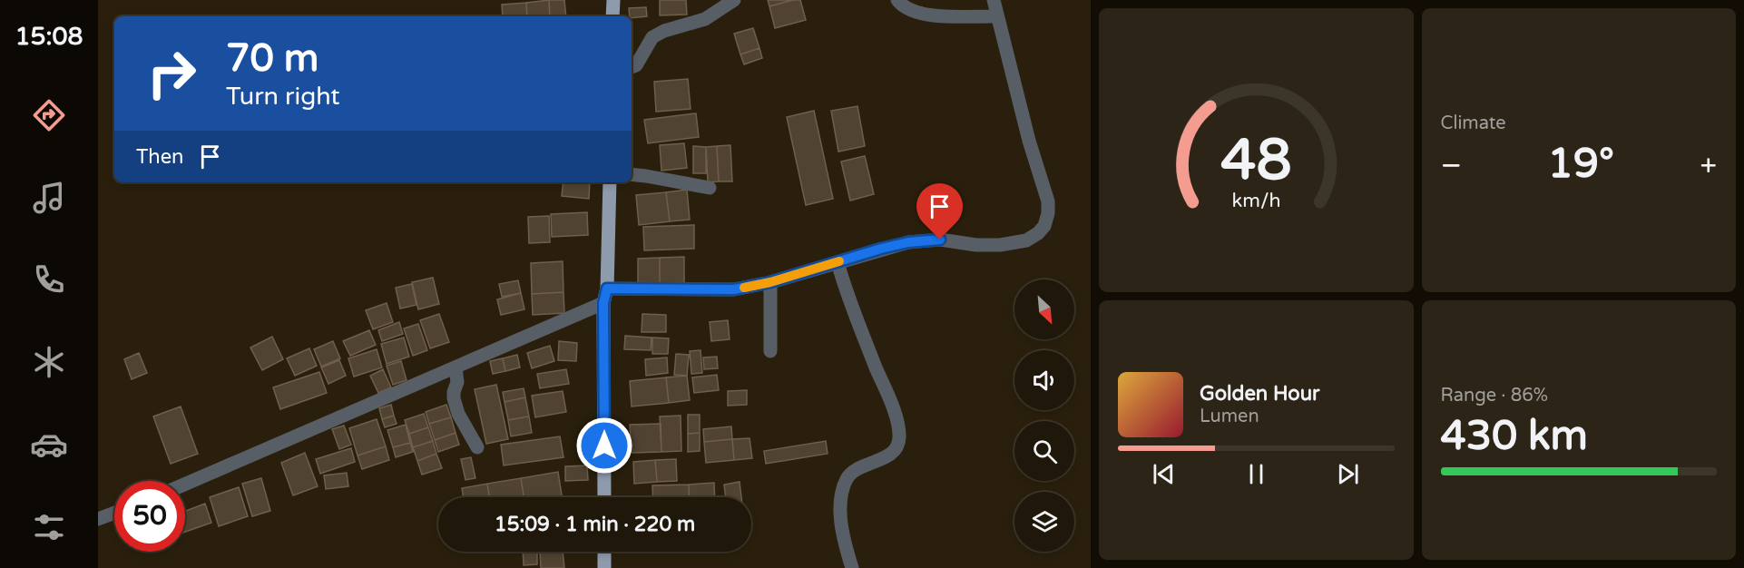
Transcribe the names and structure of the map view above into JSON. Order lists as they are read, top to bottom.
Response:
{
  "north": "bottom right",
  "page": {
    "tabs": "15:08",
    "tile": [
      "Climate",
      ["Range · 86%", "430 km"]
    ],
    "turn": ["70 m", "Turn right"],
    "then": "Then",
    "heat": ["−", "19°", "+"],
    "song": ["Golden Hour", "Lumen"],
    "limit": "50",
    "trip": "15:09 · 1 min · 220 m",
    "gauge": ["48", "km/h"]
  }
}
